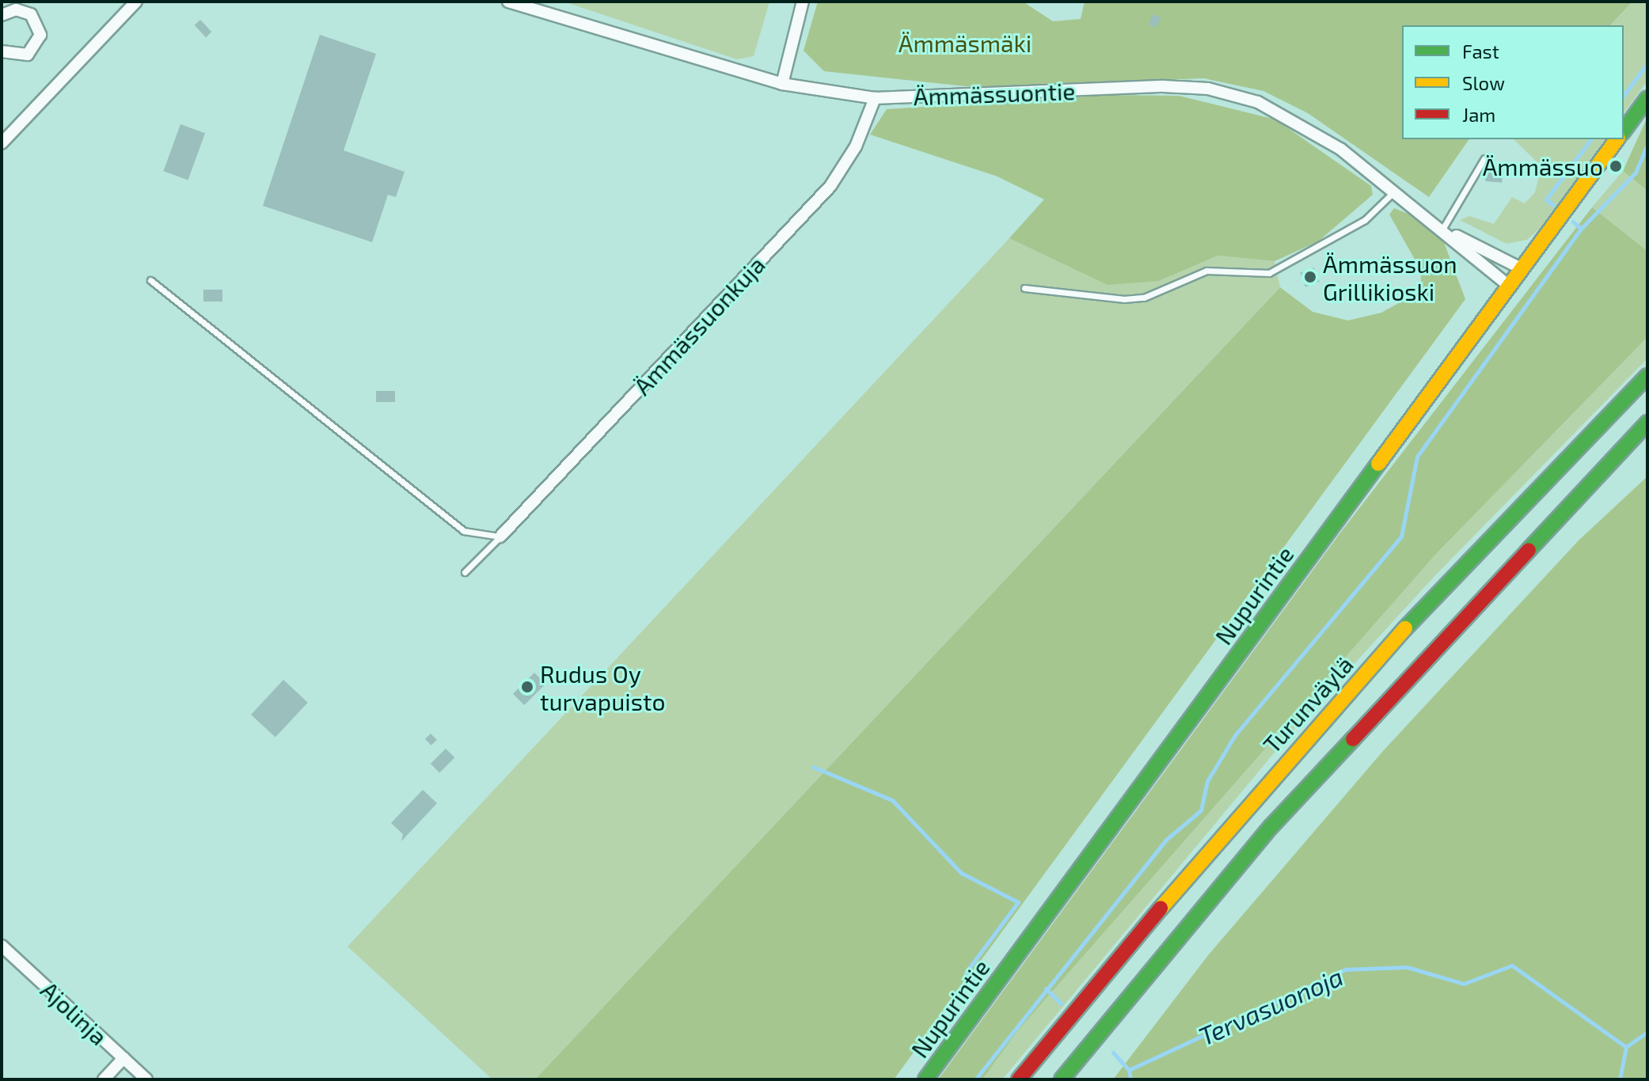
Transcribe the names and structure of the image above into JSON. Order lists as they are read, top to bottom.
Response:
{
  "streets": {
    "main road": ["Nupurintie", "Turunväylä"],
    "street": ["Ämmässuontie", "Ämmässuonkuja", "Ajolinja"]
  },
  "crossings": [
    ["Ämmässuontie", "Ämmässuonkuja"],
    ["Ämmässuontie", "Nupurintie"]
  ],
  "water": ["Tervasuonoja"],
  "parks": ["Ämmäsmäki"],
  "places": ["Ämmässuo", "Ämmässuon Grillikioski", "Rudus Oy turvapuisto"],
  "legend": ["Fast", "Slow", "Jam"]
}
